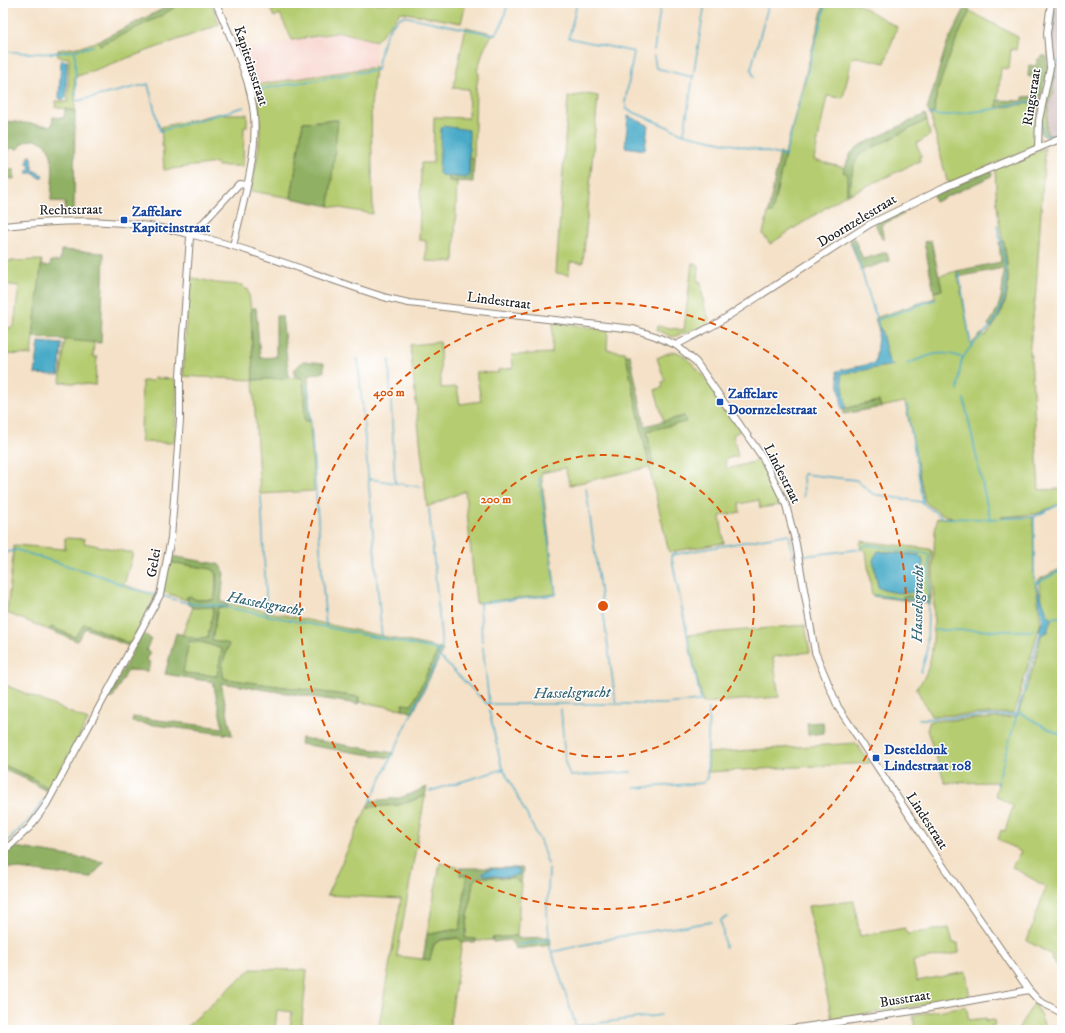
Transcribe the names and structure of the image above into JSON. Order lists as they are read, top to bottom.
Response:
{
  "streets": {
    "street": [
      "Kapiteinsstraat",
      "Ringstraat",
      "Rechtstraat",
      "Doornzelestraat",
      "Lindestraat",
      "Gelei",
      "Busstraat"
    ]
  },
  "crossings": [
    ["Kapiteinsstraat", "Rechtstraat"],
    ["Kapiteinsstraat", "Lindestraat"],
    ["Ringstraat", "Doornzelestraat"],
    ["Rechtstraat", "Lindestraat"],
    ["Rechtstraat", "Gelei"],
    ["Doornzelestraat", "Lindestraat"],
    ["Lindestraat", "Busstraat"]
  ],
  "water": ["Hasselsgracht"],
  "places": {
    "transit": ["Zaffelare Kapiteinstraat", "Zaffelare Doornzelestraat", "Desteldonk Lindestraat 108"]
  },
  "rings": ["400 m", "200 m"]
}
